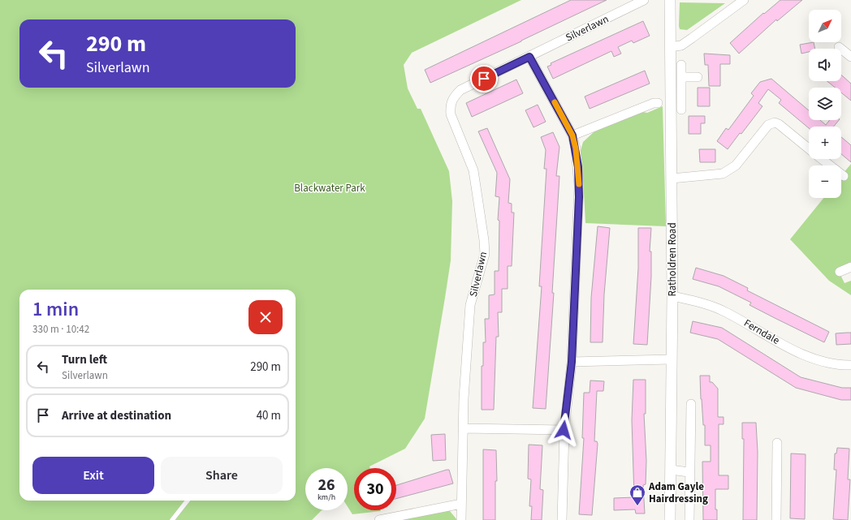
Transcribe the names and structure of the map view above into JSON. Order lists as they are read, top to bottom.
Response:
{
  "streets": {
    "street": ["Silverlawn", "Ratholdren Road", "Ferndale"]
  },
  "crossings": [
    ["Ratholdren Road", "Ferndale"]
  ],
  "parks": ["Blackwater Park"],
  "places": {
    "shop": ["Adam Gayle Hairdressing"]
  },
  "north": "top right",
  "page": {
    "map_buttons": ["+", "−"],
    "turn": ["290 m", "Silverlawn"],
    "heading": ["1 min", "330 m · 10:42"],
    "list": [
      {
        "name": "Turn left",
        "note": "Silverlawn",
        "value": "290 m"
      },
      {
        "name": "Arrive at destination",
        "value": "40 m"
      }
    ],
    "buttons": ["Exit", "Share"],
    "speed": "26 km/h",
    "limit": "30"
  }
}
